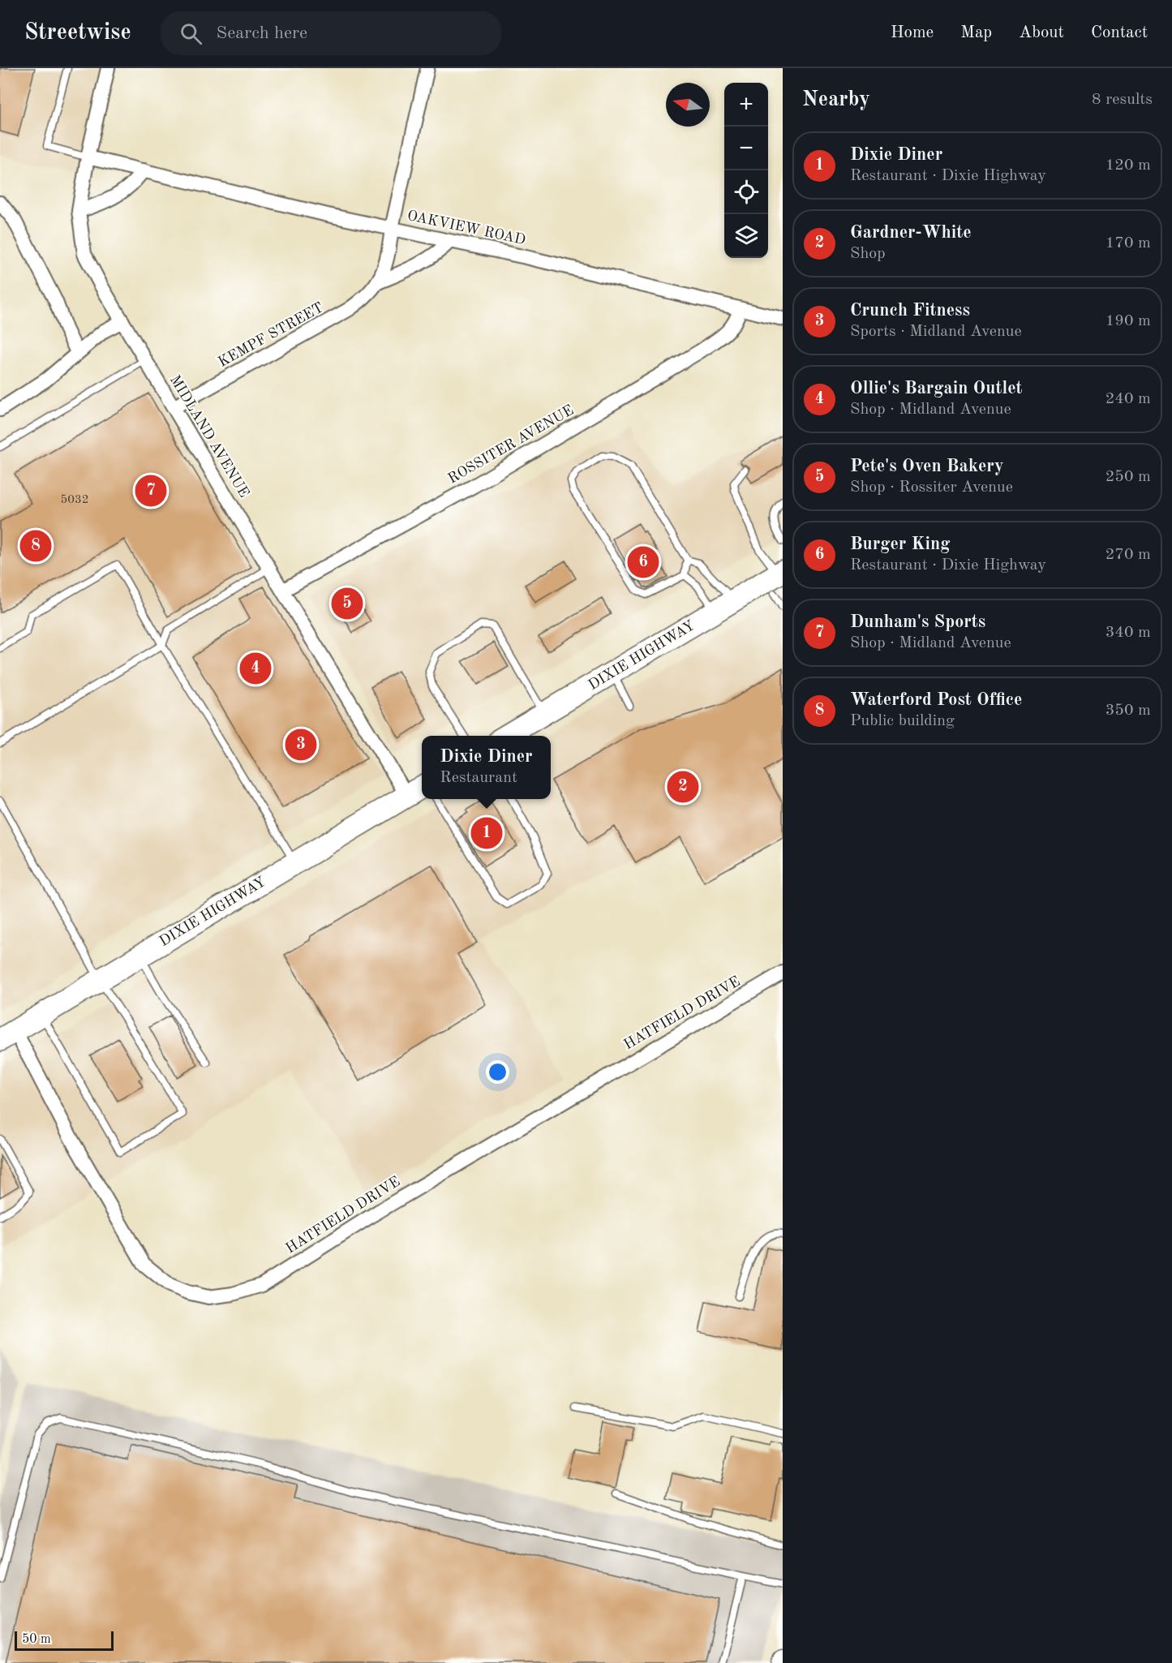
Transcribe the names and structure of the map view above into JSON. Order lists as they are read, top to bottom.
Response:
{
  "streets": {
    "main road": ["DIXIE HIGHWAY"],
    "street": [
      "OAKVIEW ROAD",
      "KEMPF STREET",
      "MIDLAND AVENUE",
      "ROSSITER AVENUE",
      "HATFIELD DRIVE"
    ]
  },
  "crossings": [
    ["OAKVIEW ROAD", "KEMPF STREET"],
    ["OAKVIEW ROAD", "MIDLAND AVENUE"],
    ["OAKVIEW ROAD", "ROSSITER AVENUE"],
    ["KEMPF STREET", "MIDLAND AVENUE"],
    ["MIDLAND AVENUE", "ROSSITER AVENUE"],
    ["MIDLAND AVENUE", "DIXIE HIGHWAY"],
    ["DIXIE HIGHWAY", "HATFIELD DRIVE"]
  ],
  "house_numbers": ["5032"],
  "scale_bar": "50 m",
  "north": "left",
  "page": {
    "header": "Streetwise",
    "search": "Search here",
    "nav": [
      "Home",
      "Map",
      "About",
      "Contact"
    ],
    "heading": ["Nearby", "8 results"],
    "map_buttons": ["+", "−"],
    "list": [
      {
        "mark": "1",
        "name": "Dixie Diner",
        "note": "Restaurant · Dixie Highway",
        "value": "120 m"
      },
      {
        "mark": "2",
        "name": "Gardner-White",
        "note": "Shop",
        "value": "170 m"
      },
      {
        "mark": "3",
        "name": "Crunch Fitness",
        "note": "Sports · Midland Avenue",
        "value": "190 m"
      },
      {
        "mark": "4",
        "name": "Ollie's Bargain Outlet",
        "note": "Shop · Midland Avenue",
        "value": "240 m"
      },
      {
        "mark": "5",
        "name": "Pete's Oven Bakery",
        "note": "Shop · Rossiter Avenue",
        "value": "250 m"
      },
      {
        "mark": "6",
        "name": "Burger King",
        "note": "Restaurant · Dixie Highway",
        "value": "270 m"
      },
      {
        "mark": "7",
        "name": "Dunham's Sports",
        "note": "Shop · Midland Avenue",
        "value": "340 m"
      },
      {
        "mark": "8",
        "name": "Waterford Post Office",
        "note": "Public building",
        "value": "350 m"
      }
    ],
    "pins": [
      "7",
      "8",
      "6",
      "5",
      "4",
      "3",
      "2",
      "1"
    ],
    "popup": ["Dixie Diner", "Restaurant"],
    "scale": "50 m"
  }
}
